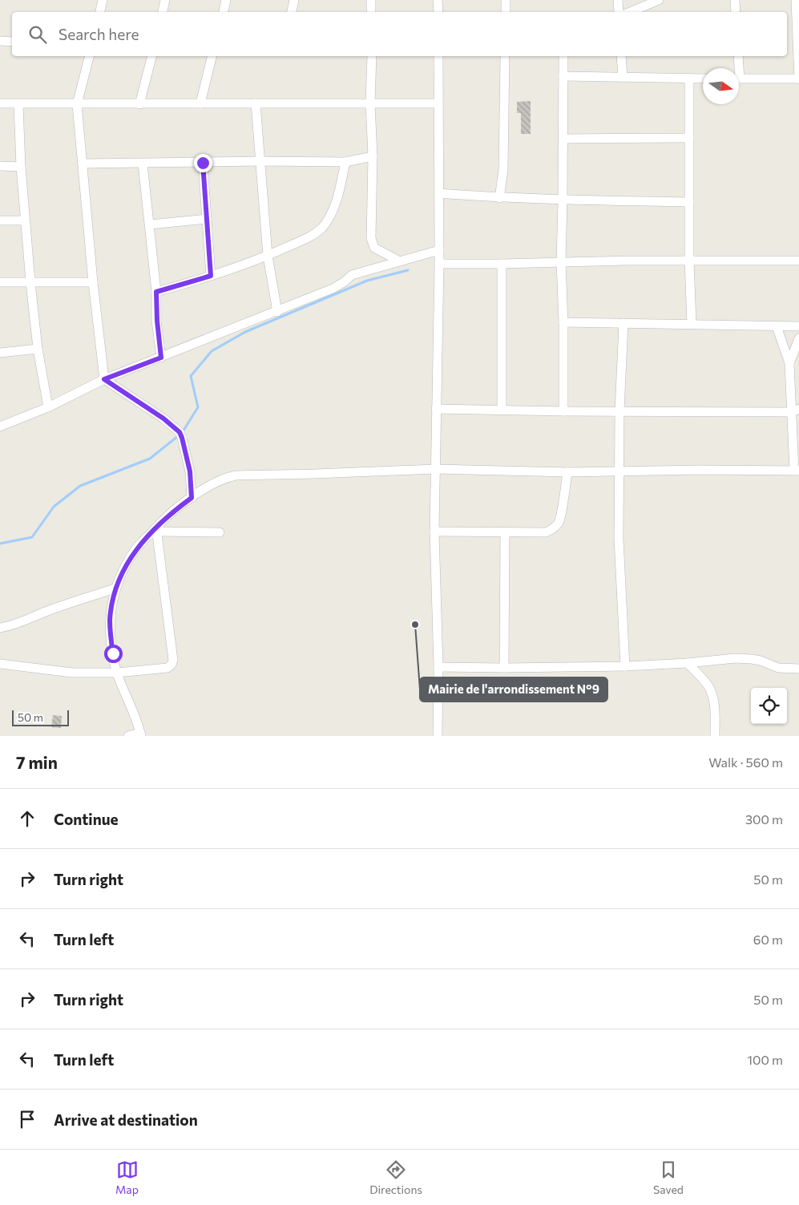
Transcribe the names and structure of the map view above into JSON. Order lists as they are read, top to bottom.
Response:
{
  "places": ["Mairie de l'arrondissement N°9"],
  "scale_bar": "50 m",
  "north": "right",
  "page": {
    "search": "Search here",
    "scale": "50 m",
    "heading": ["7 min", "Walk · 560 m"],
    "list": [
      ["Continue", "300 m"],
      ["Turn right", "50 m"],
      ["Turn left", "60 m"],
      ["Turn right", "50 m"],
      ["Turn left", "100 m"],
      "Arrive at destination"
    ],
    "nav": ["Map", "Directions", "Saved"]
  }
}
